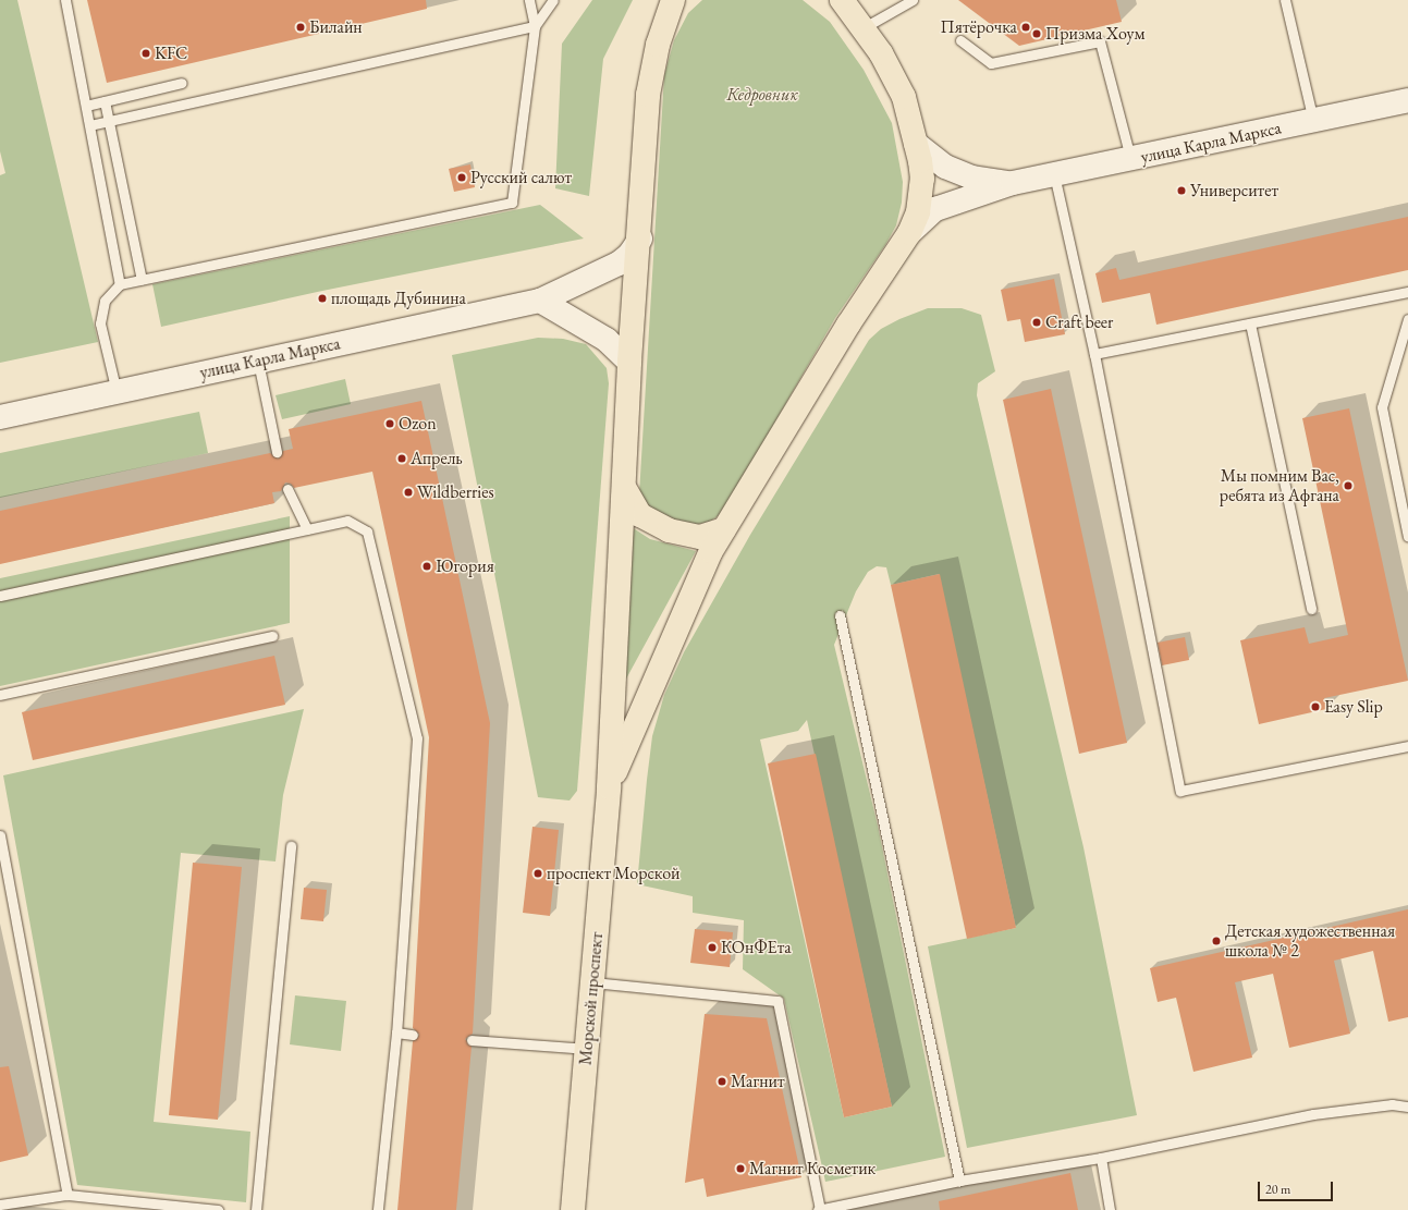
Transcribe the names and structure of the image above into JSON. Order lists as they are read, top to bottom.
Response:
{
  "streets": {
    "main road": ["Морской проспект"],
    "street": ["улица Карла Маркса"]
  },
  "crossings": [
    ["улица Карла Маркса", "Морской проспект"]
  ],
  "parks": ["Кедровник"],
  "places": [
    "Билайн",
    "Пятёрочка",
    "Призма Хоум",
    "KFC",
    "Русский салют",
    "Университет",
    "площадь Дубинина",
    "Craft beer",
    "Ozon",
    "Апрель",
    "Мы помним Вас, ребята из Афгана",
    "Wildberries",
    "Югория",
    "Easy Slip",
    "проспект Морской",
    "Детская художественная школа № 2",
    "КОнФЕта",
    "Магнит",
    "Магнит Косметик"
  ],
  "scale_bar": "20 m"
}
